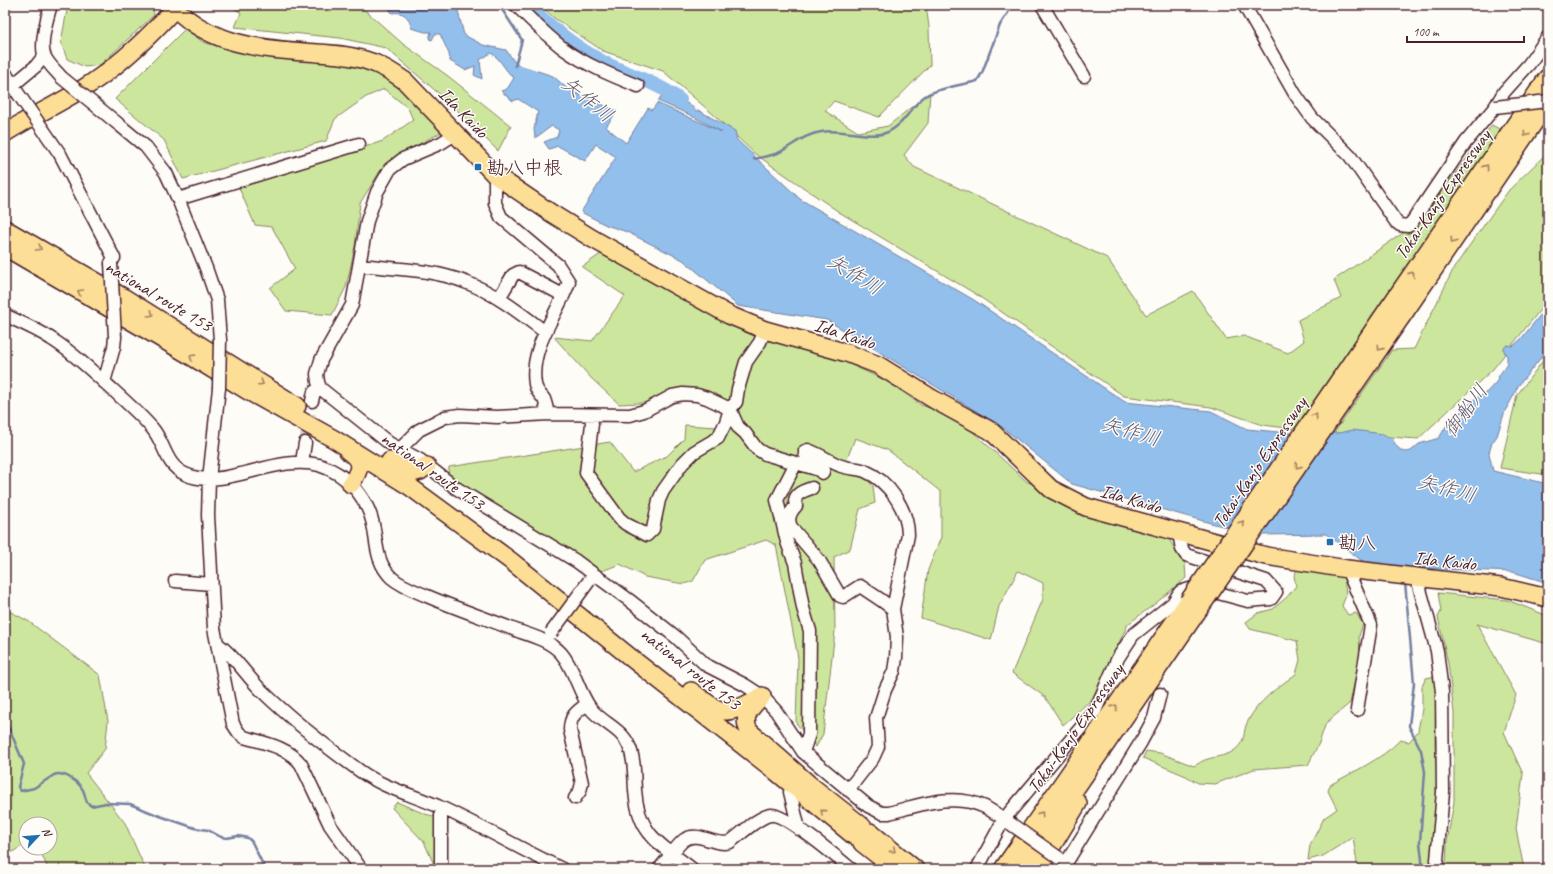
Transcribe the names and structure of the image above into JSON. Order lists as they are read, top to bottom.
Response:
{
  "streets": {
    "highway": ["Ida Kaido", "Tokai-Kanjo Expressway", "national route 153"]
  },
  "water": ["矢作川", "御船川"],
  "places": {
    "transit": ["勘八中根", "勘八"]
  },
  "scale_bar": "100 m",
  "north": "top right"
}
